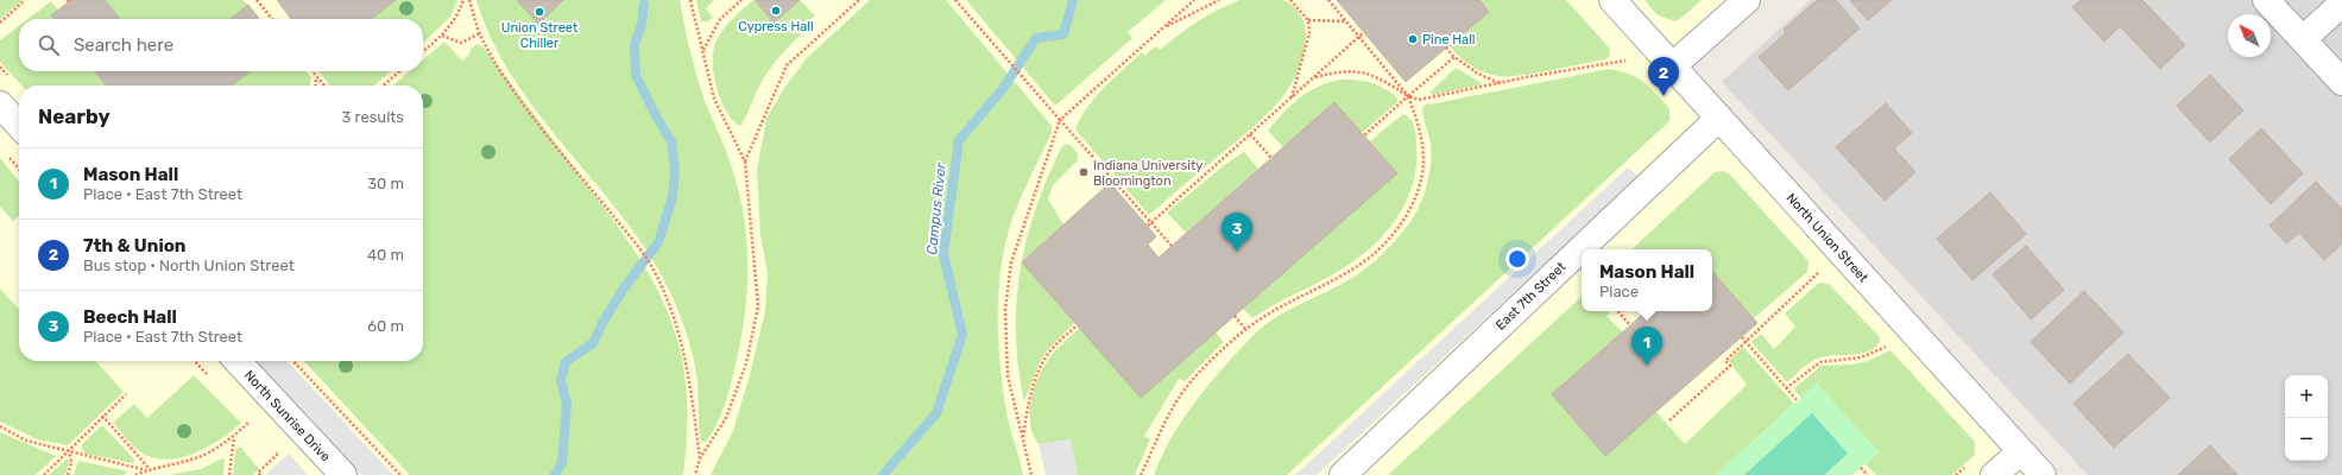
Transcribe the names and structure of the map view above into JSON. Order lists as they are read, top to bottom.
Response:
{
  "streets": {
    "street": ["North Union Street", "East 7th Street", "North Sunrise Drive"]
  },
  "crossings": [
    ["North Union Street", "East 7th Street"]
  ],
  "water": ["Campus River"],
  "places": [
    "Cypress Hall",
    "Union Street Chiller",
    "Pine Hall",
    "Indiana University Bloomington"
  ],
  "north": "top left",
  "page": {
    "search": "Search here",
    "pins": ["2", "3", "1"],
    "heading": ["Nearby", "3 results"],
    "list": [
      {
        "mark": "1",
        "name": "Mason Hall",
        "note": "Place · East 7th Street",
        "value": "30 m"
      },
      {
        "mark": "2",
        "name": "7th & Union",
        "note": "Bus stop · North Union Street",
        "value": "40 m"
      },
      {
        "mark": "3",
        "name": "Beech Hall",
        "note": "Place · East 7th Street",
        "value": "60 m"
      }
    ],
    "popup": ["Mason Hall", "Place"],
    "map_buttons": ["+", "−"]
  }
}
